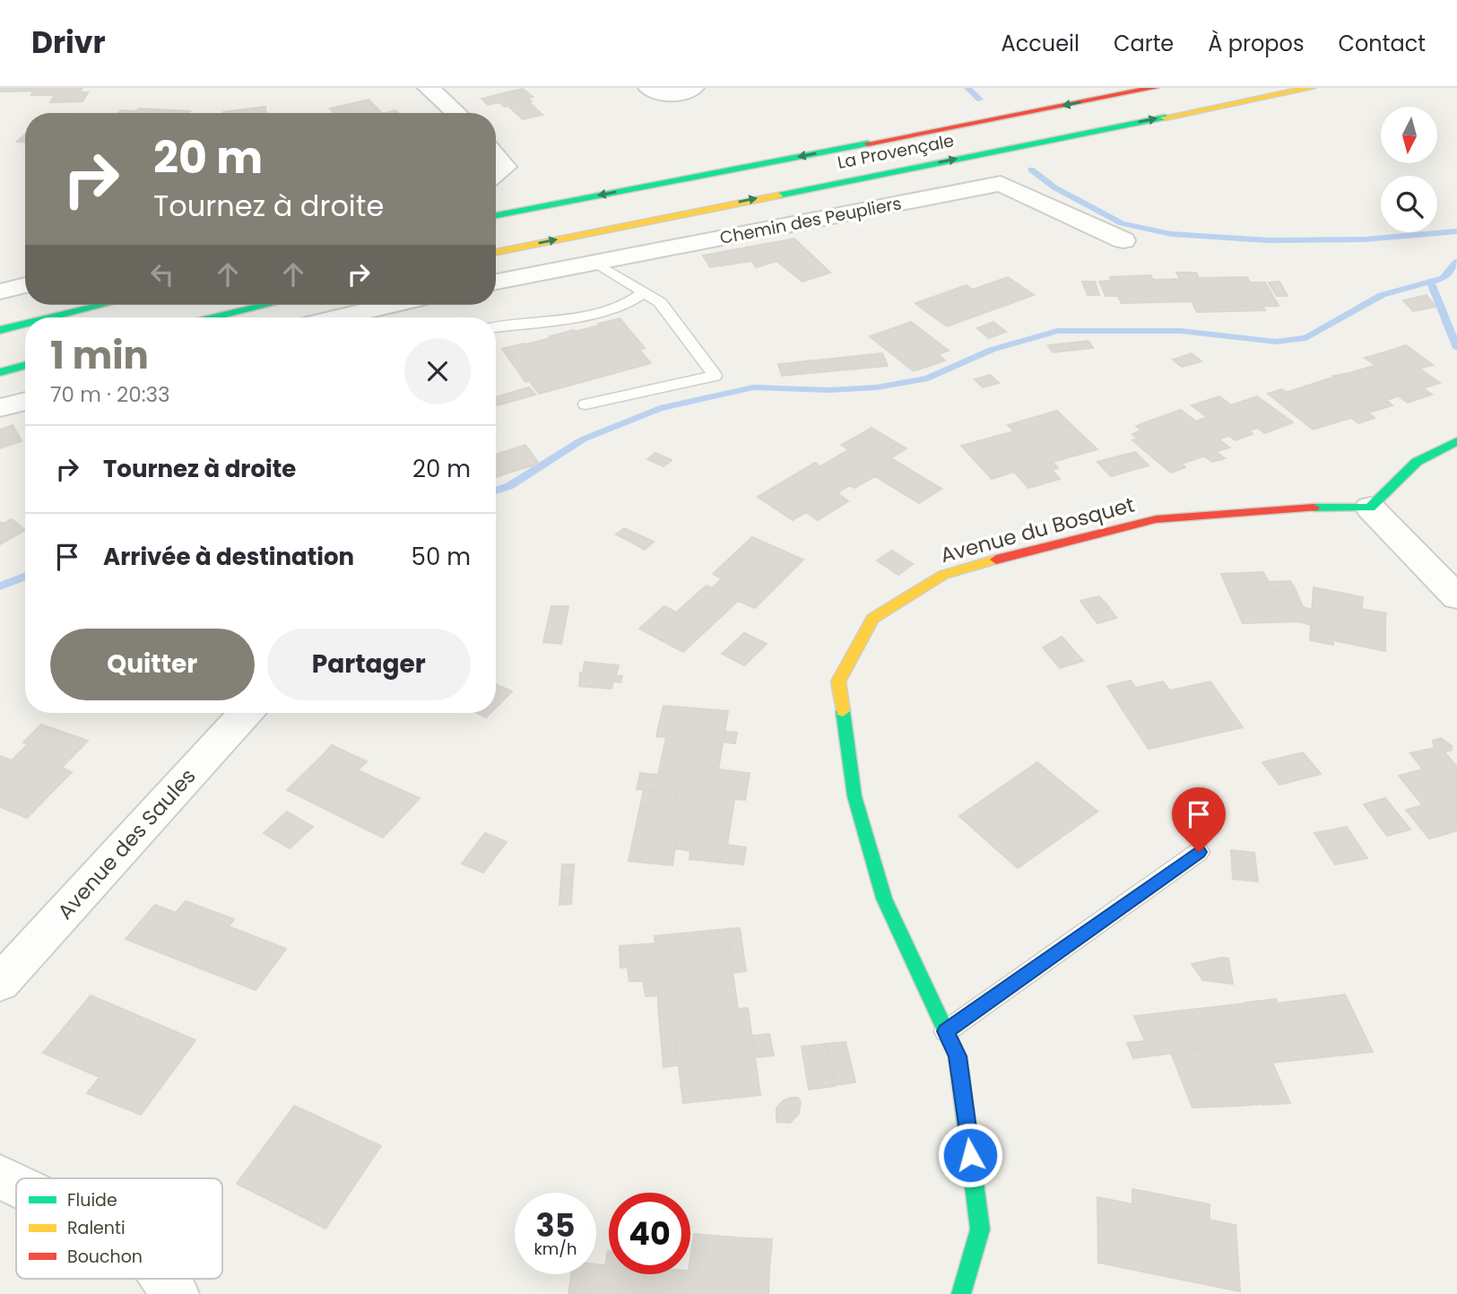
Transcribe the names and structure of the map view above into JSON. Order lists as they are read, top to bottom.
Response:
{
  "streets": {
    "main road": ["La Provençale", "Avenue du Bosquet"],
    "street": ["Chemin des Peupliers", "Avenue des Saules"]
  },
  "legend": ["Fluide", "Ralenti", "Bouchon"],
  "north": "bottom",
  "page": {
    "header": "Drivr",
    "nav": [
      "Accueil",
      "Carte",
      "À propos",
      "Contact"
    ],
    "turn": ["20 m", "Tournez à droite"],
    "heading": ["1 min", "70 m · 20:33"],
    "list": [
      {
        "name": "Tournez à droite",
        "value": "20 m"
      },
      {
        "name": "Arrivée à destination",
        "value": "50 m"
      }
    ],
    "buttons": ["Quitter", "Partager"],
    "speed": "35 km/h",
    "limit": "40"
  }
}
